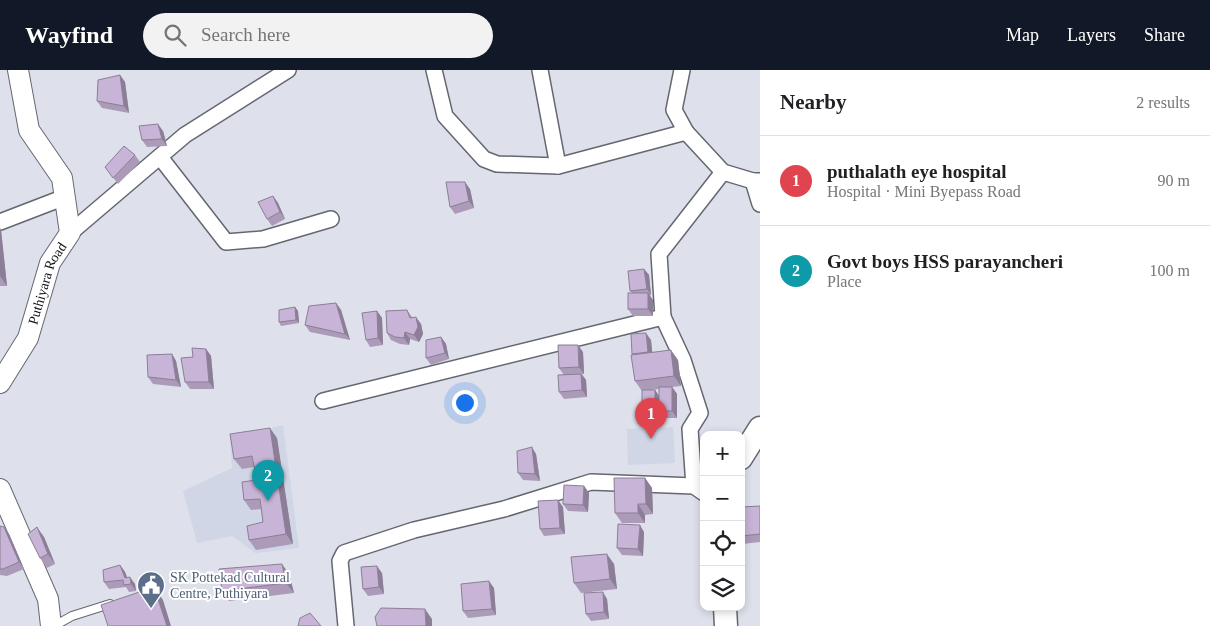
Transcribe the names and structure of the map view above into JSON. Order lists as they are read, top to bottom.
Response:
{
  "streets": {
    "street": ["Puthiyara Road"]
  },
  "places": {
    "public building": ["SK Pottekad Cultural Centre, Puthiyara"]
  },
  "page": {
    "header": "Wayfind",
    "search": "Search here",
    "nav": ["Map", "Layers", "Share"],
    "heading": ["Nearby", "2 results"],
    "list": [
      {
        "mark": "1",
        "name": "puthalath eye hospital",
        "note": "Hospital · Mini Byepass Road",
        "value": "90 m"
      },
      {
        "mark": "2",
        "name": "Govt boys HSS parayancheri",
        "note": "Place",
        "value": "100 m"
      }
    ],
    "pins": ["1", "2"],
    "map_buttons": ["+", "−"]
  }
}
